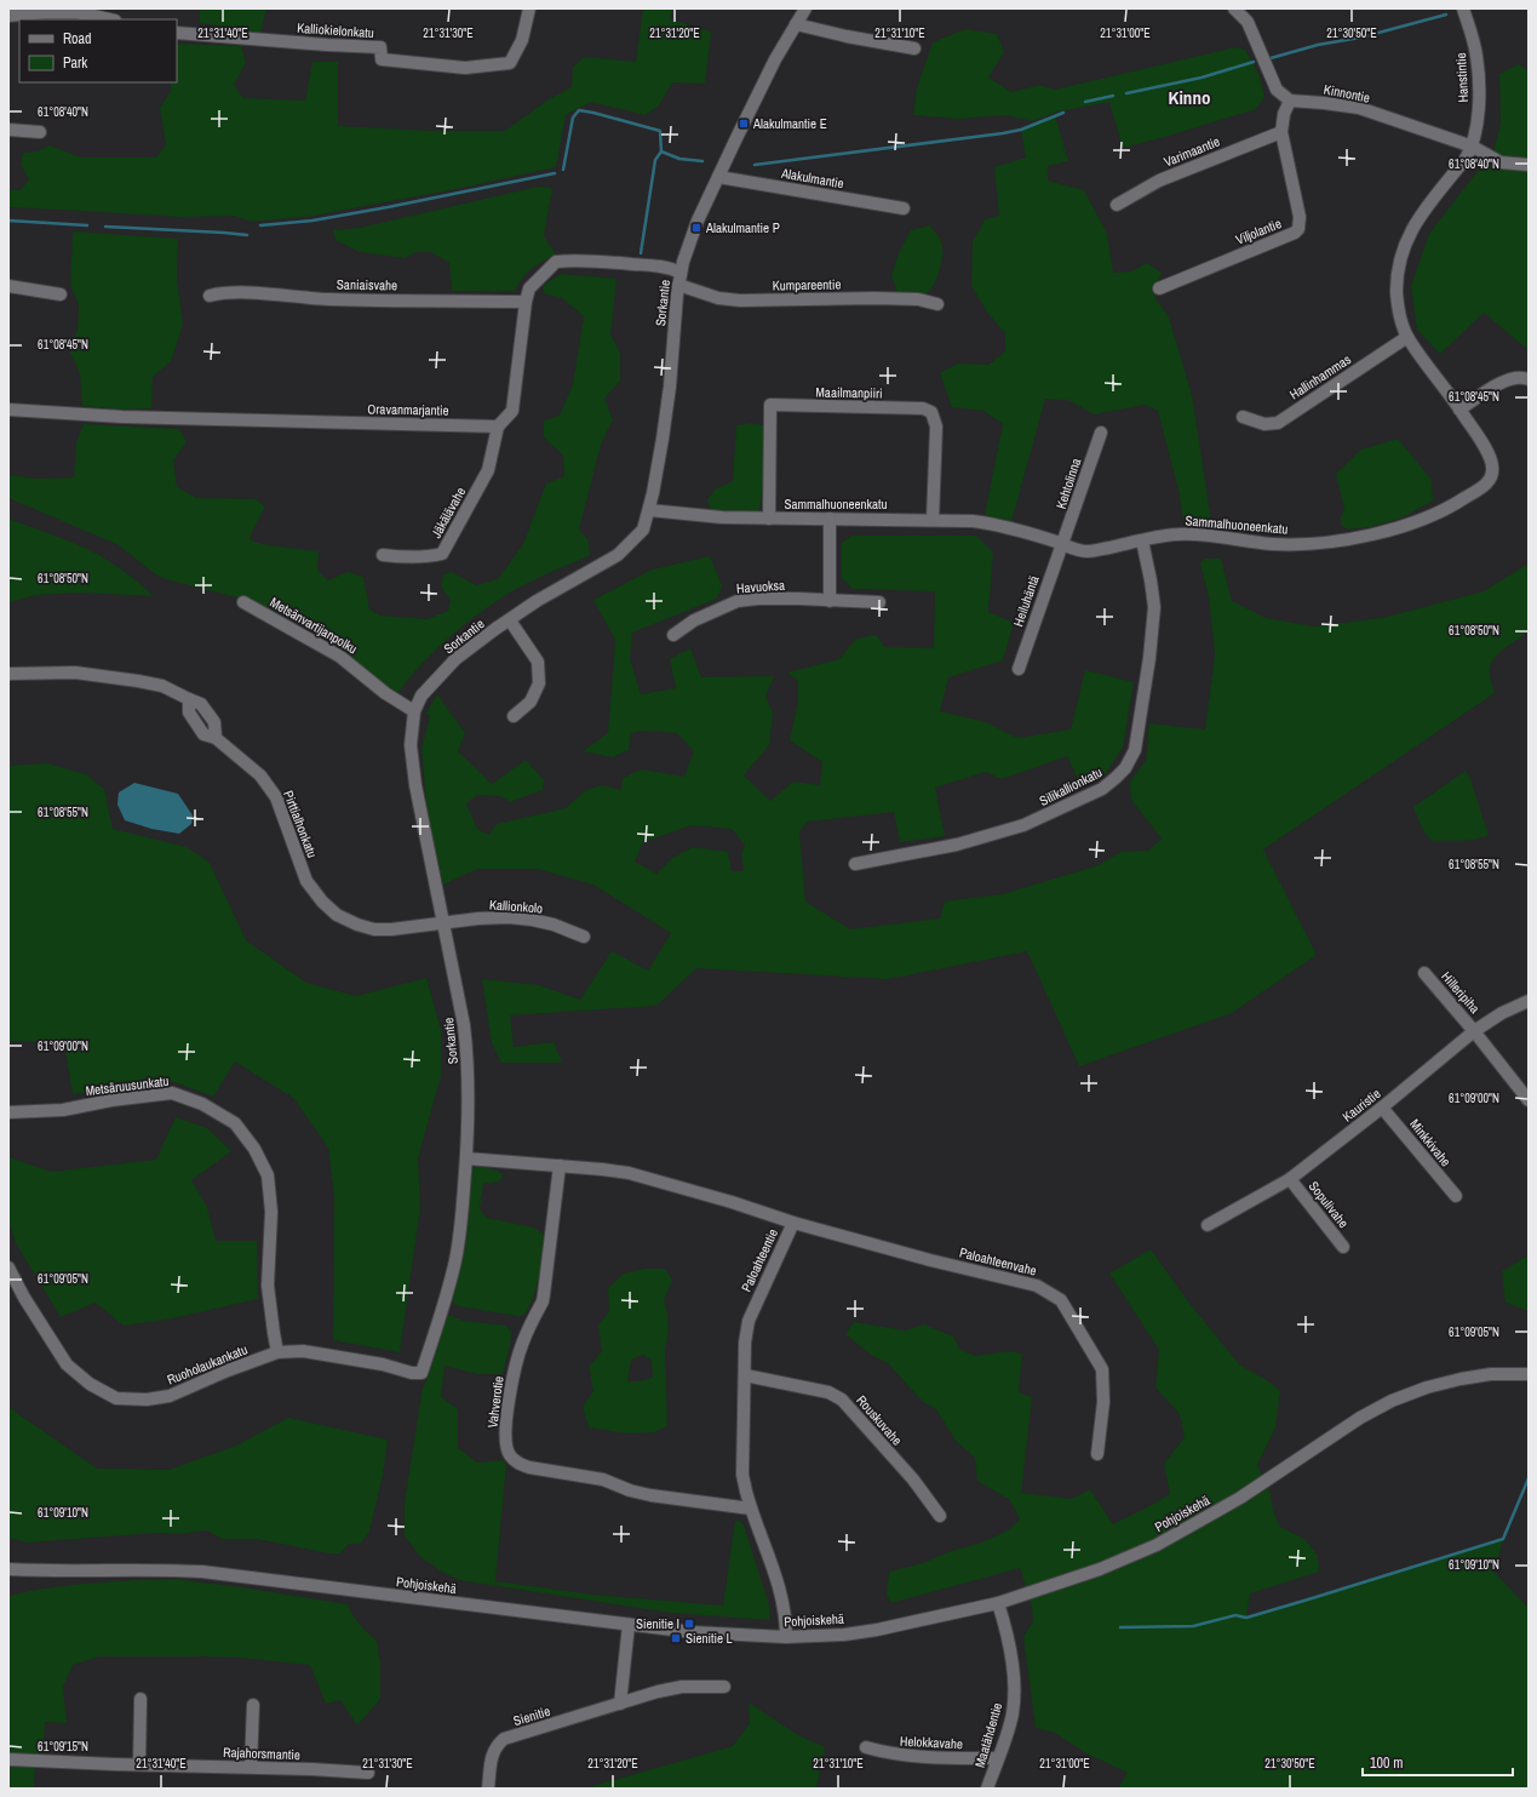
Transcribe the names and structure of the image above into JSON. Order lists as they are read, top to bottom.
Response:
{
  "streets": {
    "street": [
      "Kalliokielonkatu",
      "Hanstintie",
      "Kinnontie",
      "Varimaantie",
      "Alakulmantie",
      "Viljolantie",
      "Saniaisvahe",
      "Kumpareentie",
      "Sorkantie",
      "Hallinhammas",
      "Maailmanpiiri",
      "Oravanmarjantie",
      "Kehtolinna",
      "Sammalhuoneenkatu",
      "Jäkälävahe",
      "Havuoksa",
      "Heiluhäntä",
      "Metsänvartijanpolku",
      "Silikallionkatu",
      "Pirttialhonkatu",
      "Kallionkolo",
      "Hilleripiha",
      "Metsäruusunkatu",
      "Kauristie",
      "Minkkivahe",
      "Sopulivahe",
      "Paloahteentie",
      "Paloahteenvahe",
      "Ruoholaukankatu",
      "Vahverotie",
      "Rouskuvahe",
      "Pohjoiskehä",
      "Sienitie",
      "Maatähdentie",
      "Helokkavahe",
      "Rajahorsmantie"
    ]
  },
  "crossings": [
    ["Hanstintie", "Kinnontie"],
    ["Hanstintie", "Sammalhuoneenkatu"],
    ["Kinnontie", "Viljolantie"],
    ["Kinnontie", "Sammalhuoneenkatu"],
    ["Varimaantie", "Viljolantie"],
    ["Alakulmantie", "Sorkantie"],
    ["Kumpareentie", "Sorkantie"],
    ["Sorkantie", "Sammalhuoneenkatu"],
    ["Sorkantie", "Metsänvartijanpolku"],
    ["Sorkantie", "Pirttialhonkatu"],
    ["Sorkantie", "Kallionkolo"],
    ["Sorkantie", "Paloahteentie"],
    ["Sorkantie", "Ruoholaukankatu"],
    ["Hallinhammas", "Sammalhuoneenkatu"],
    ["Maailmanpiiri", "Sammalhuoneenkatu"],
    ["Oravanmarjantie", "Jäkälävahe"],
    ["Kehtolinna", "Sammalhuoneenkatu"],
    ["Kehtolinna", "Heiluhäntä"],
    ["Sammalhuoneenkatu", "Heiluhäntä"],
    ["Sammalhuoneenkatu", "Silikallionkatu"],
    ["Pirttialhonkatu", "Kallionkolo"],
    ["Hilleripiha", "Kauristie"],
    ["Metsäruusunkatu", "Ruoholaukankatu"],
    ["Kauristie", "Minkkivahe"],
    ["Kauristie", "Sopulivahe"],
    ["Paloahteentie", "Paloahteenvahe"],
    ["Paloahteentie", "Vahverotie"],
    ["Paloahteentie", "Rouskuvahe"],
    ["Paloahteentie", "Pohjoiskehä"],
    ["Pohjoiskehä", "Maatähdentie"],
    ["Maatähdentie", "Helokkavahe"]
  ],
  "districts": ["Kinno"],
  "places": {
    "transit": [
      "Alakulmantie E",
      "Alakulmantie P",
      "Sienitie I",
      "Sienitie L"
    ]
  },
  "legend": ["Road", "Park"],
  "scale_bar": "100 m",
  "coordinates": [
    "21°31'40\"E",
    "21°31'30\"E",
    "21°31'20\"E",
    "21°31'10\"E",
    "21°31'00\"E",
    "21°30'50\"E",
    "61°08'40\"N",
    "61°08'45\"N",
    "61°08'50\"N",
    "61°08'55\"N",
    "61°09'00\"N",
    "61°09'05\"N",
    "61°09'10\"N",
    "61°09'15\"N"
  ]
}
